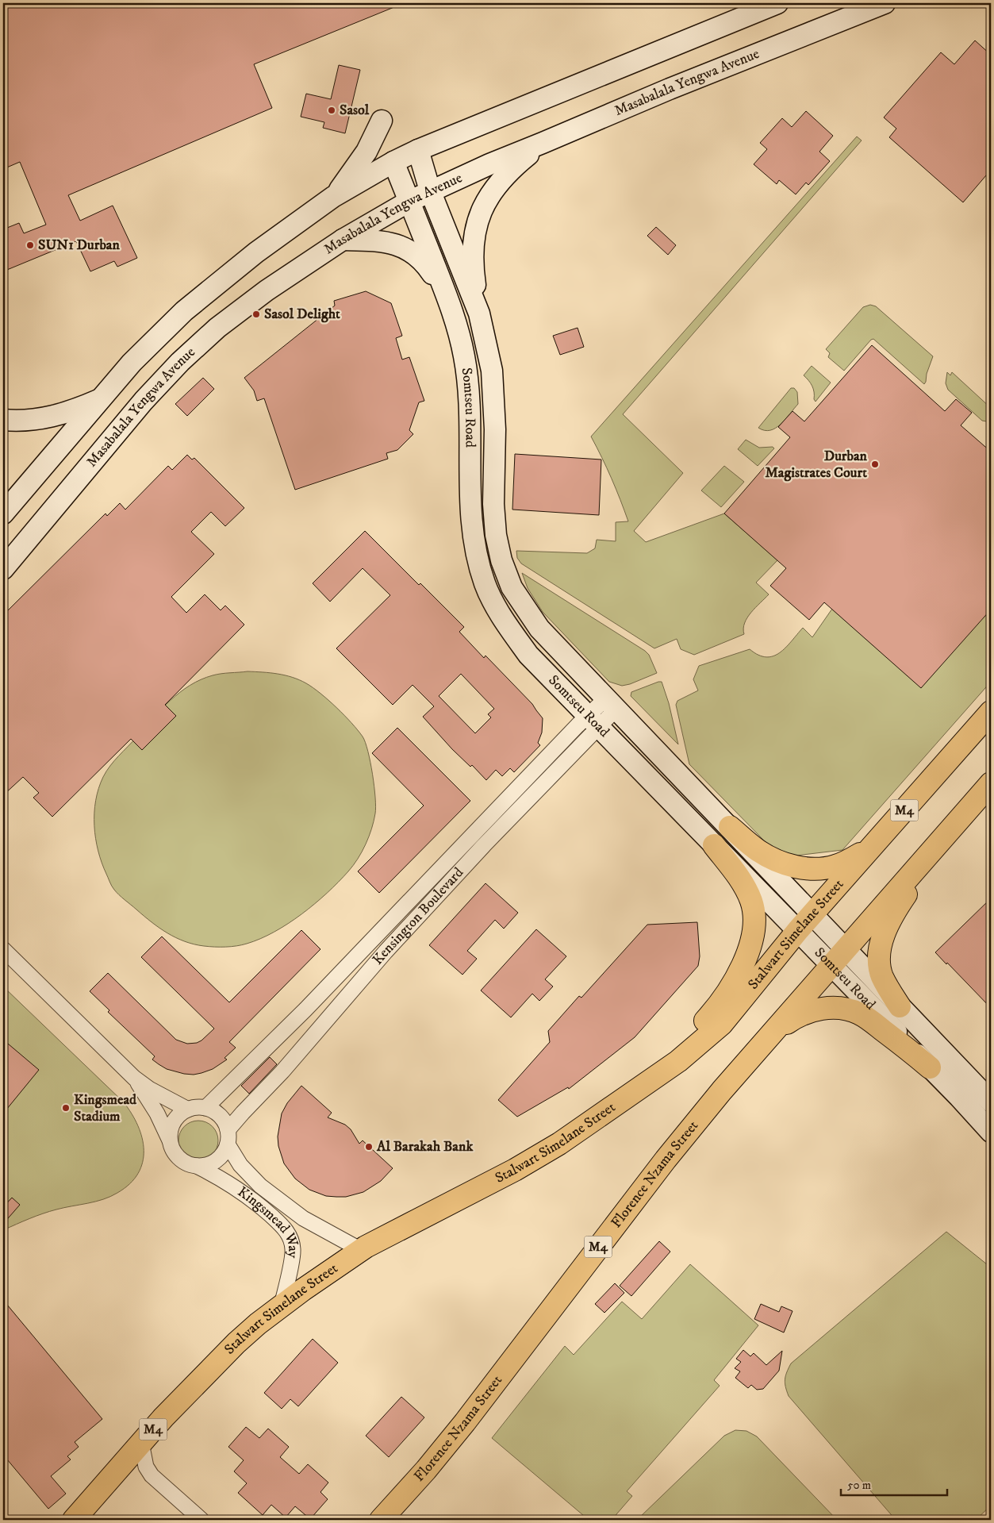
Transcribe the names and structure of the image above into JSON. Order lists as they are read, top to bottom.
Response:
{
  "streets": {
    "highway": ["M4", "Stalwart Simelane Street", "Florence Nzama Street"],
    "main road": ["Masabalala Yengwa Avenue", "Somtseu Road"],
    "street": ["Kensington Boulevard", "Kingsmead Way"]
  },
  "crossings": [
    ["Masabalala Yengwa Avenue", "Somtseu Road"],
    ["Somtseu Road", "M4"],
    ["Somtseu Road", "Kensington Boulevard"],
    ["Somtseu Road", "Stalwart Simelane Street"],
    ["Somtseu Road", "Florence Nzama Street"],
    ["M4", "Florence Nzama Street"],
    ["Kensington Boulevard", "Kingsmead Way"],
    ["Stalwart Simelane Street", "Kingsmead Way"]
  ],
  "places": [
    "Sasol",
    "SUN1 Durban",
    "Sasol Delight",
    "Durban Magistrates Court",
    "Kingsmead Stadium",
    "Al Barakah Bank"
  ],
  "scale_bar": "50 m"
}
